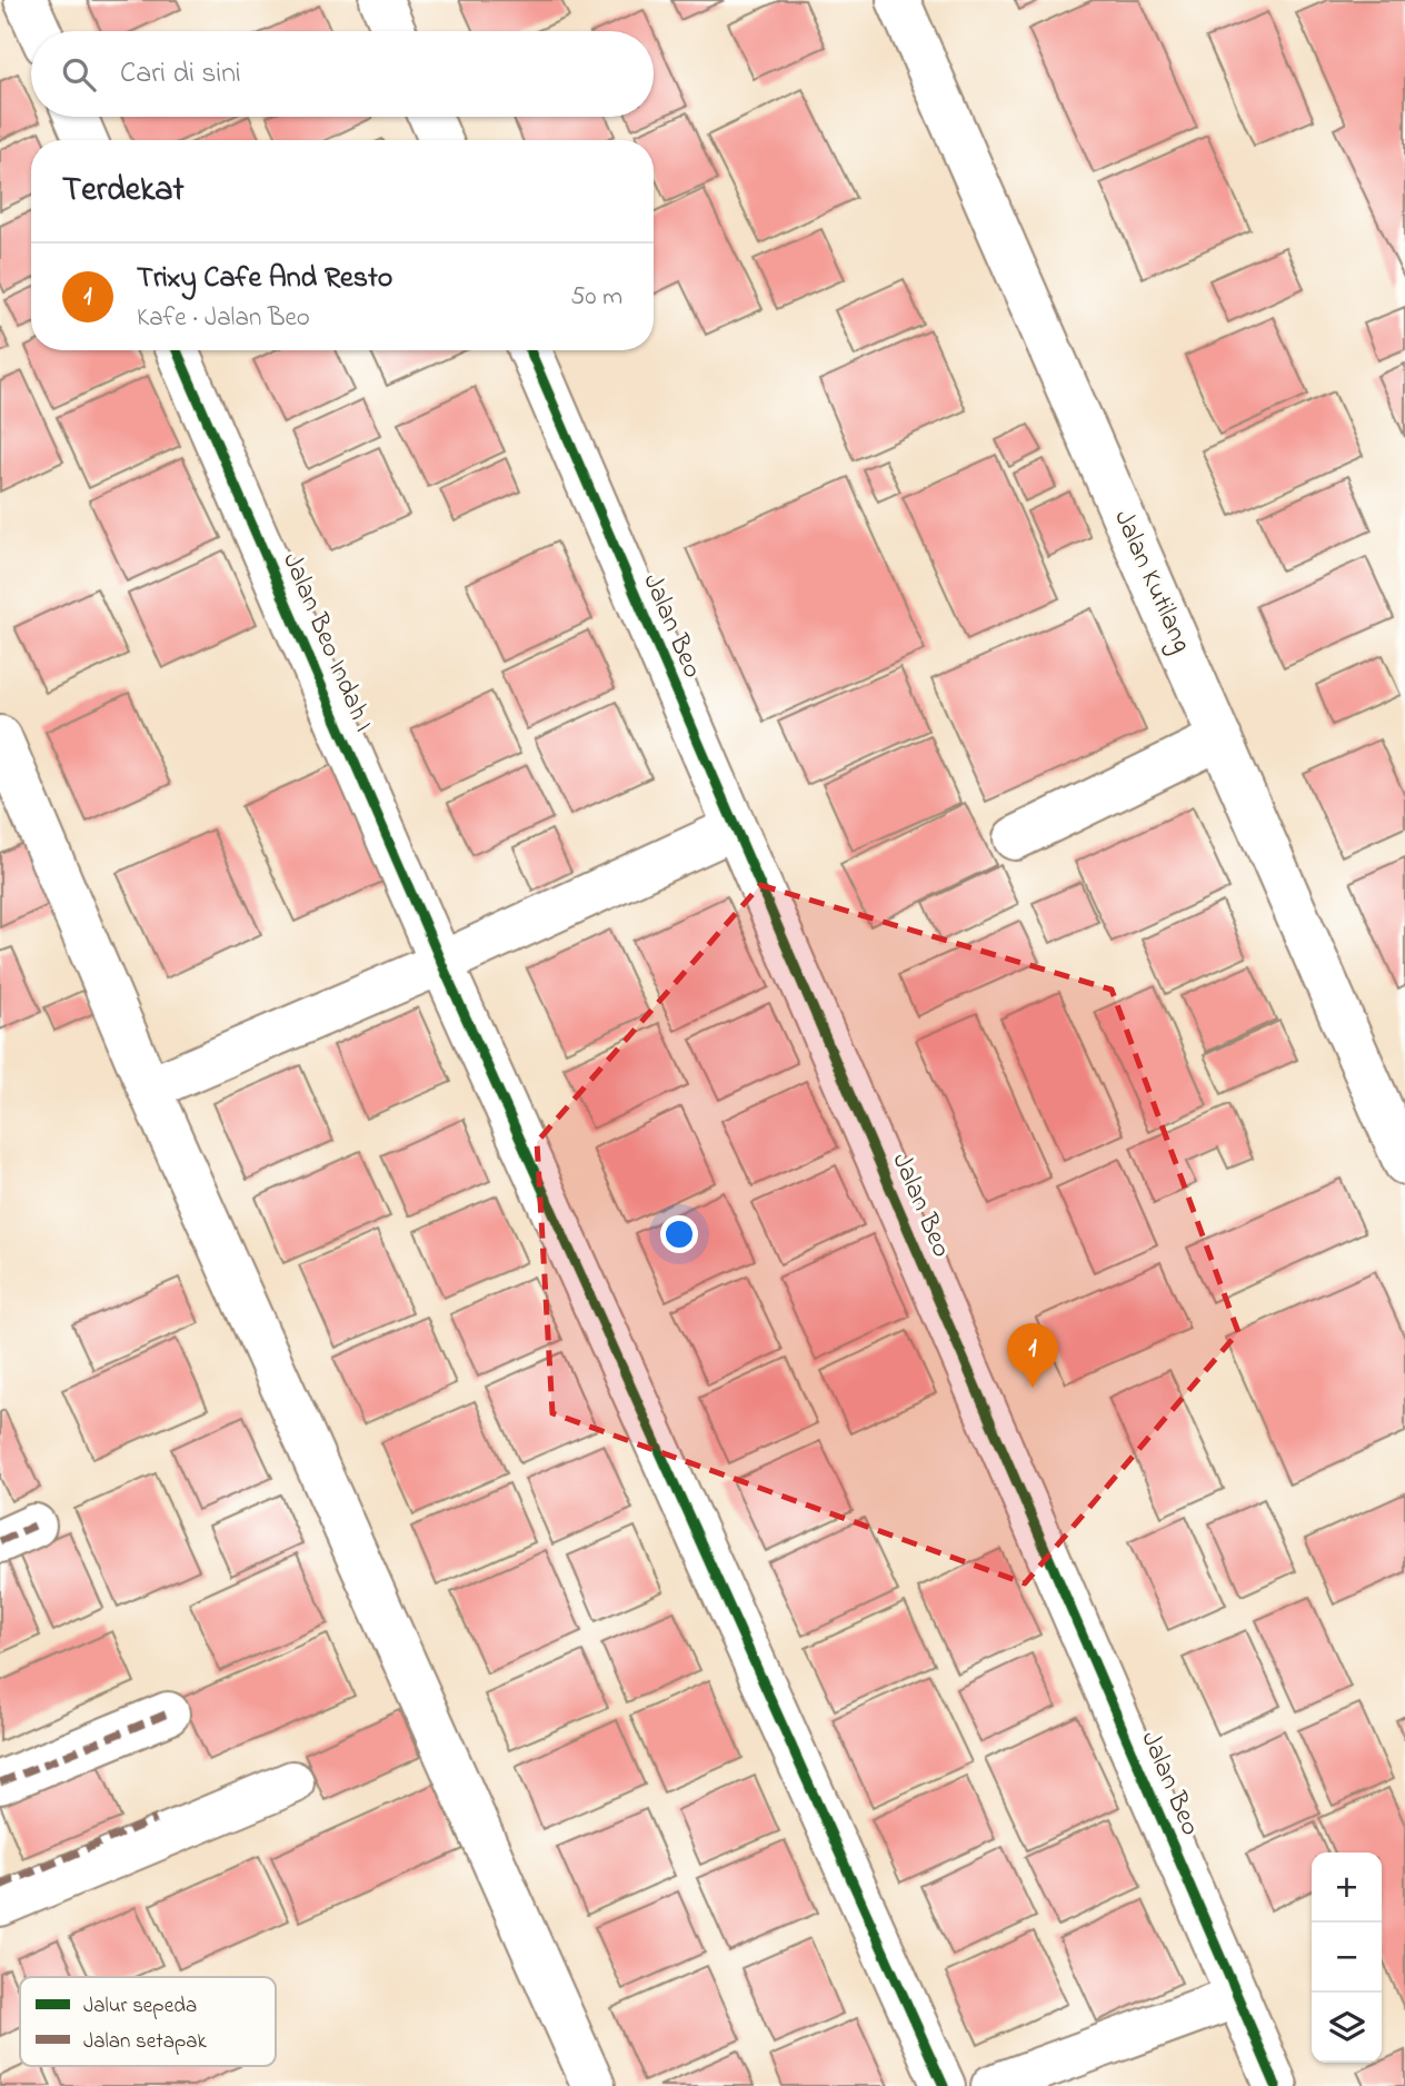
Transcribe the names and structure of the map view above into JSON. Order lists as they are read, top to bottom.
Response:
{
  "streets": {
    "street": ["Jalan Kutilang", "Jalan Beo", "Jalan Beo Indah I"]
  },
  "legend": ["Jalur sepeda", "Jalan setapak"],
  "page": {
    "search": "Cari di sini",
    "heading": "Terdekat",
    "list": [
      {
        "mark": "1",
        "name": "Trixy Cafe And Resto",
        "note": "Kafe · Jalan Beo",
        "value": "50 m"
      }
    ],
    "pins": "1",
    "map_buttons": ["+", "−"]
  }
}
